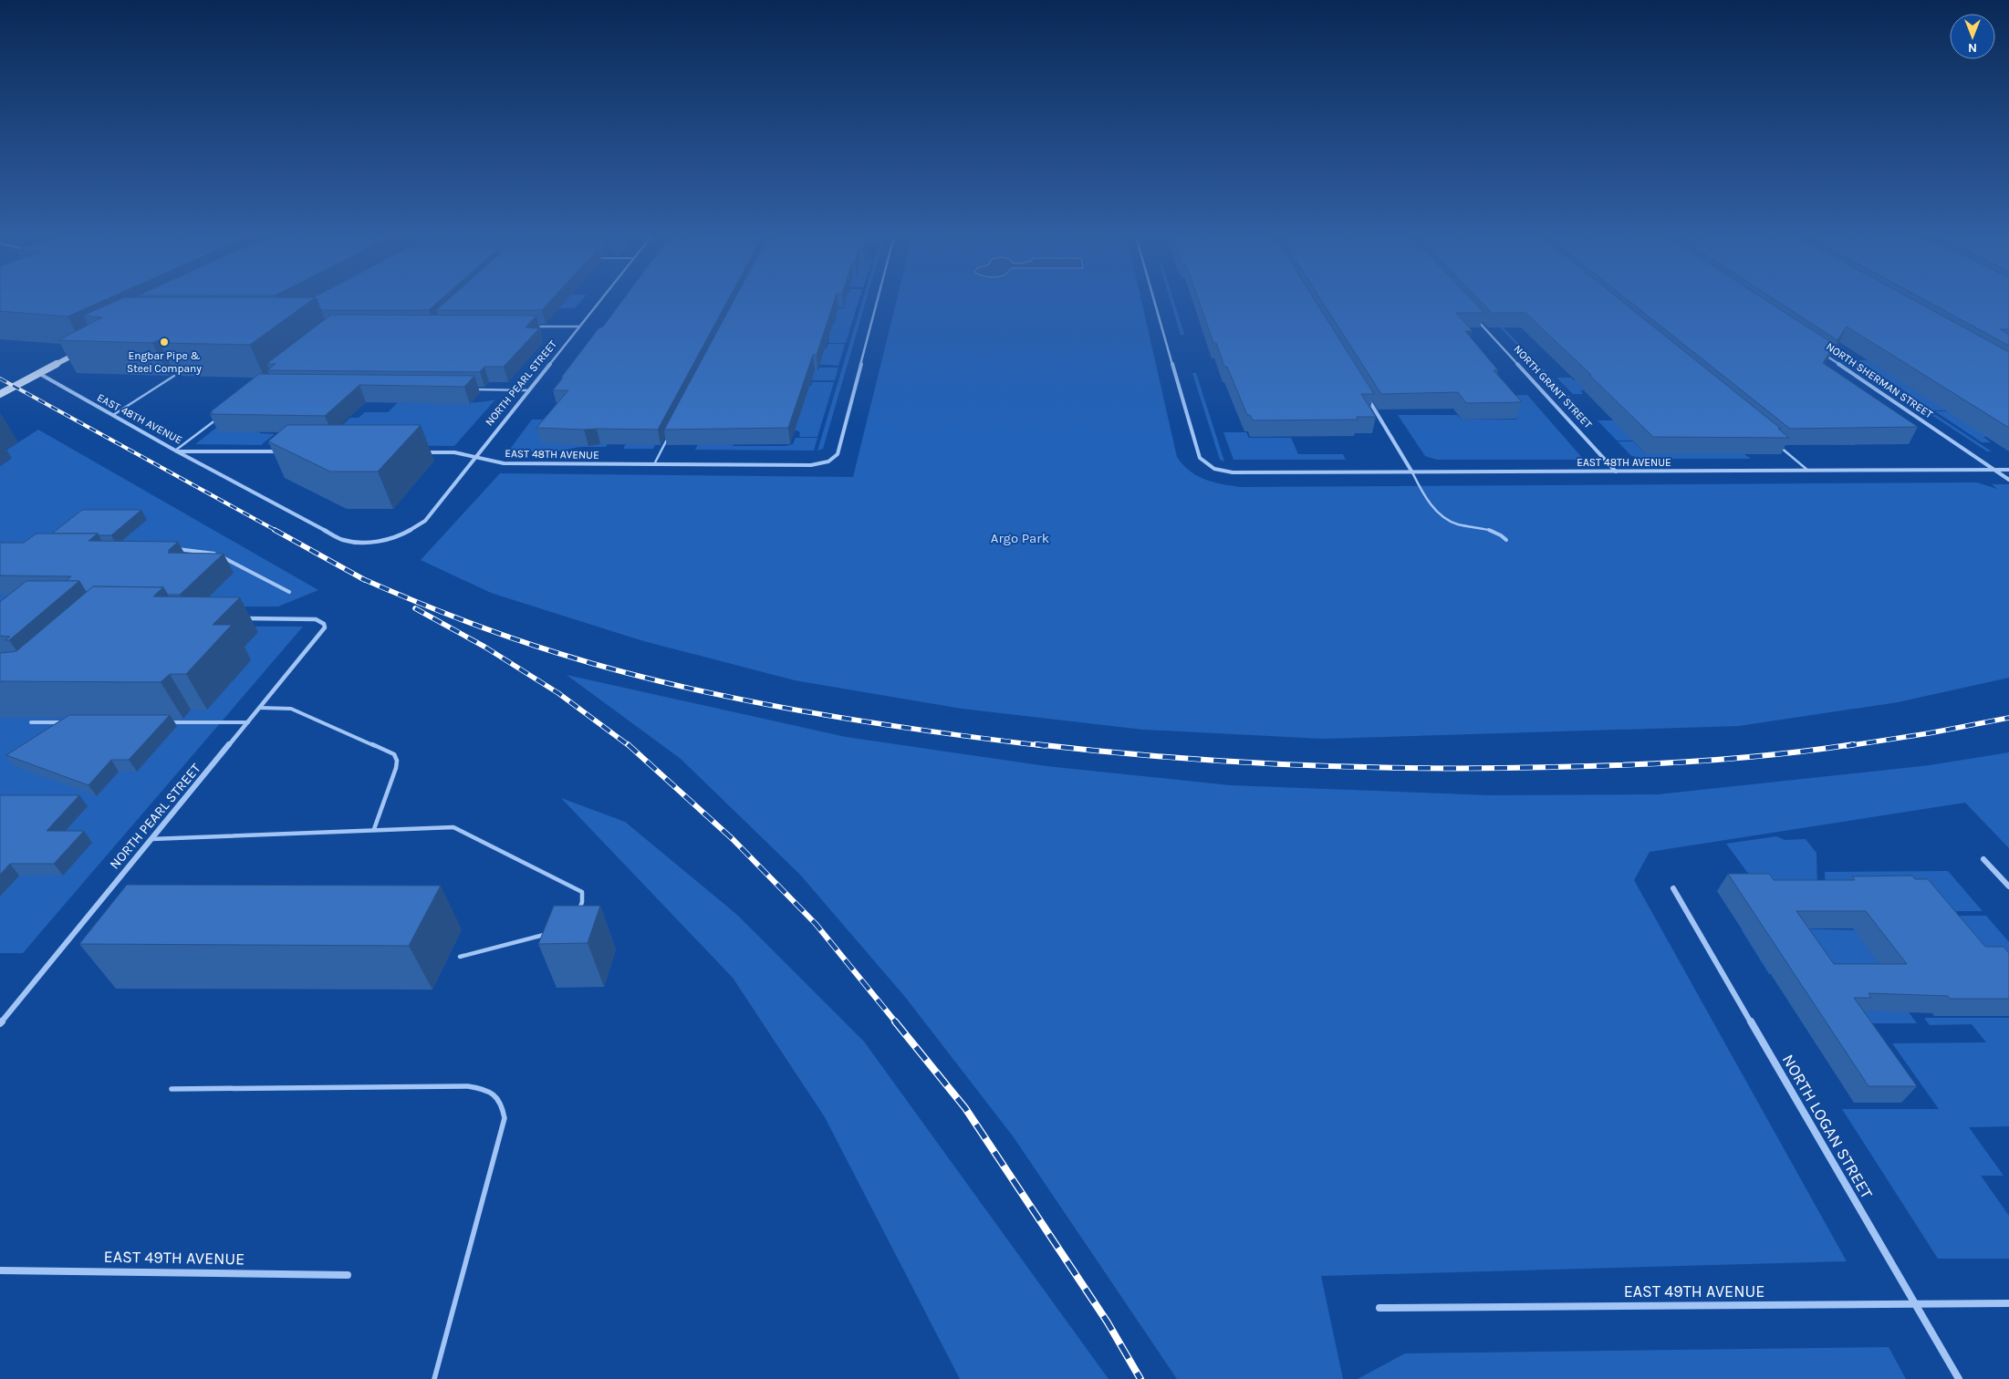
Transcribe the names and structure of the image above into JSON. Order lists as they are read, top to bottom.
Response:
{
  "streets": {
    "street": [
      "NORTH SHERMAN STREET",
      "NORTH PEARL STREET",
      "NORTH GRANT STREET",
      "EAST 48TH AVENUE",
      "NORTH LOGAN STREET",
      "EAST 49TH AVENUE"
    ]
  },
  "crossings": [
    ["NORTH SHERMAN STREET", "EAST 48TH AVENUE"],
    ["NORTH PEARL STREET", "EAST 48TH AVENUE"],
    ["NORTH GRANT STREET", "EAST 48TH AVENUE"],
    ["NORTH LOGAN STREET", "EAST 49TH AVENUE"]
  ],
  "parks": ["Argo Park"],
  "places": ["Engbar Pipe & Steel Company"],
  "north": "bottom"
}
